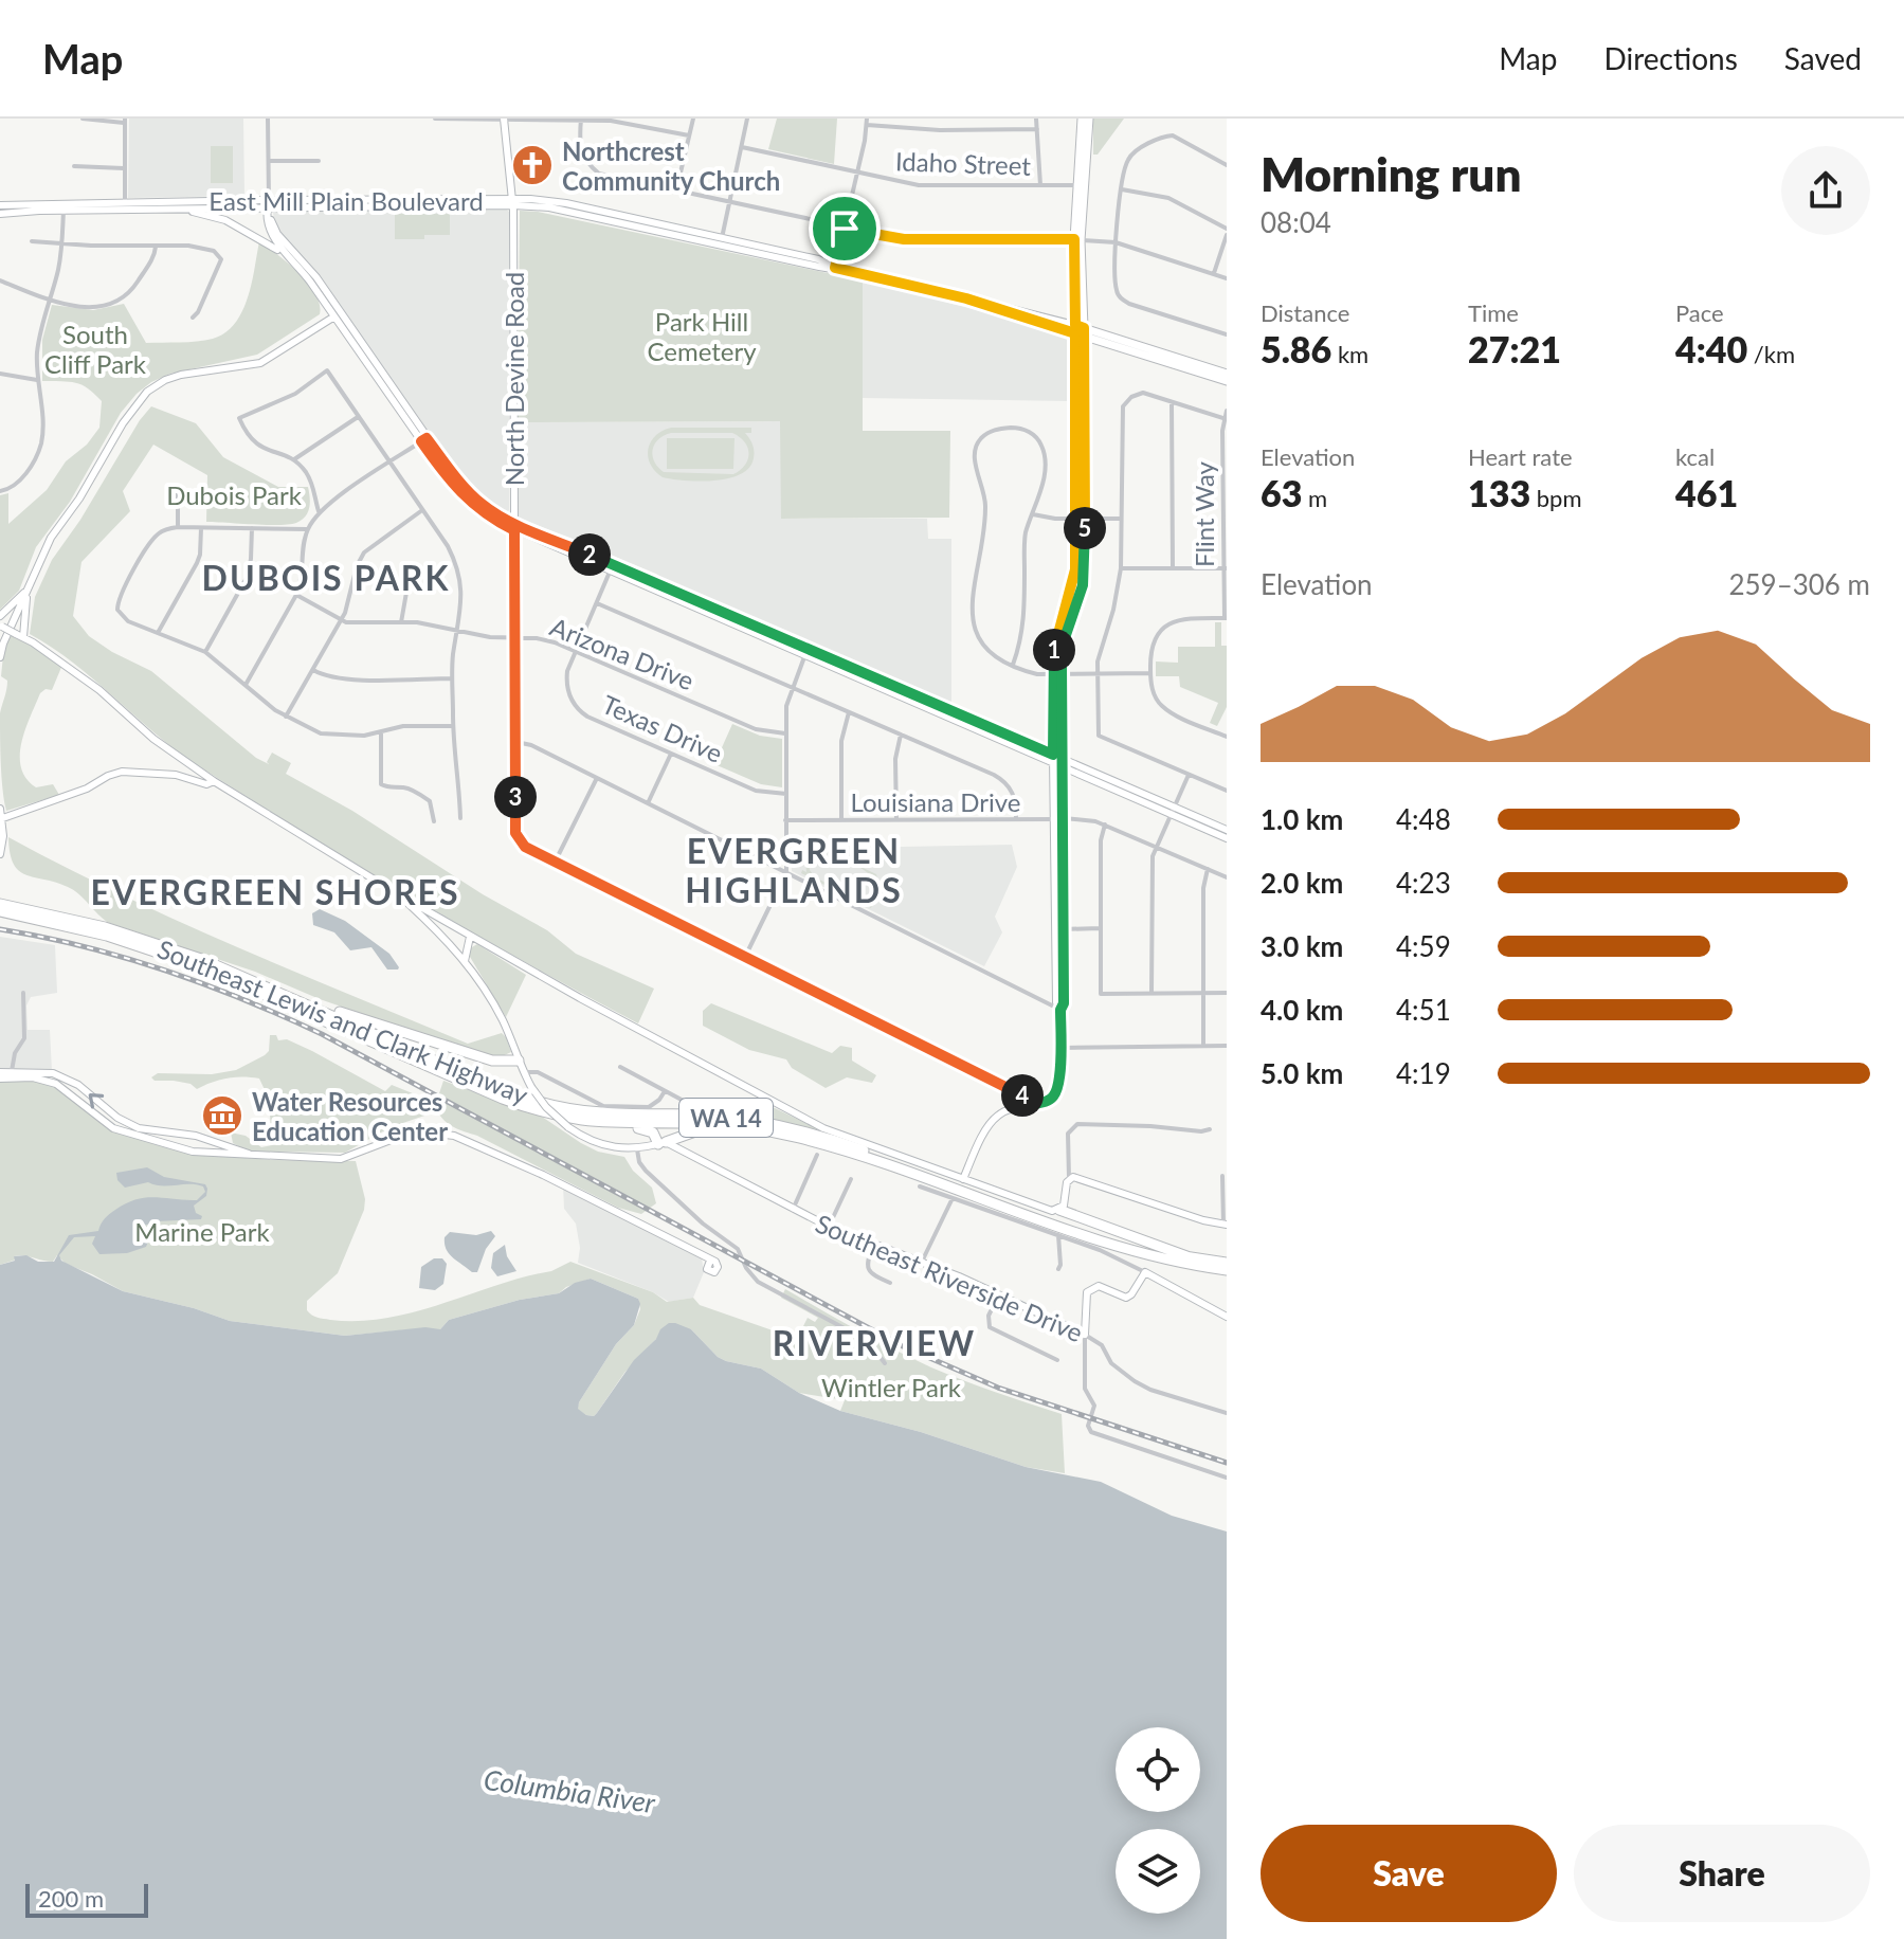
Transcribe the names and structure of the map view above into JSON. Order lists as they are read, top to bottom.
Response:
{
  "streets": {
    "highway": ["Southeast Lewis and Clark Highway", "WA 14"],
    "main road": ["East Mill Plain Boulevard"],
    "street": [
      "Idaho Street",
      "North Devine Road",
      "Flint Way",
      "Arizona Drive",
      "Texas Drive",
      "Louisiana Drive",
      "Southeast Riverside Drive"
    ]
  },
  "crossings": [
    ["East Mill Plain Boulevard", "North Devine Road"],
    ["North Devine Road", "Arizona Drive"],
    ["Arizona Drive", "Texas Drive"]
  ],
  "districts": [
    "DUBOIS PARK",
    "EVERGREEN HIGHLANDS",
    "EVERGREEN SHORES",
    "RIVERVIEW"
  ],
  "water": ["Columbia River"],
  "parks": [
    "Park Hill Cemetery",
    "South Cliff Park",
    "Dubois Park",
    "Marine Park",
    "Wintler Park"
  ],
  "places": {
    "church": ["Northcrest Community Church"],
    "museum": ["Water Resources Education Center"]
  },
  "scale_bar": "200 m",
  "page": {
    "header": "Map",
    "nav": ["Map", "Directions", "Saved"],
    "heading": ["Morning run", "08:04"],
    "stats": [
      ["Distance", "5.86 km"],
      ["Time", "27:21"],
      ["Pace", "4:40 /km"],
      ["Elevation", "63 m"],
      ["Heart rate", "133 bpm"],
      ["kcal", "461"]
    ],
    "pins": [
      "5",
      "2",
      "1",
      "3",
      "4"
    ],
    "chart": ["Elevation", "259–306 m"],
    "list": [
      {
        "name": "1.0 km",
        "note": "4:48"
      },
      {
        "name": "2.0 km",
        "note": "4:23"
      },
      {
        "name": "3.0 km",
        "note": "4:59"
      },
      {
        "name": "4.0 km",
        "note": "4:51"
      },
      {
        "name": "5.0 km",
        "note": "4:19"
      }
    ],
    "buttons": ["Save", "Share"],
    "scale": "200 m"
  }
}
